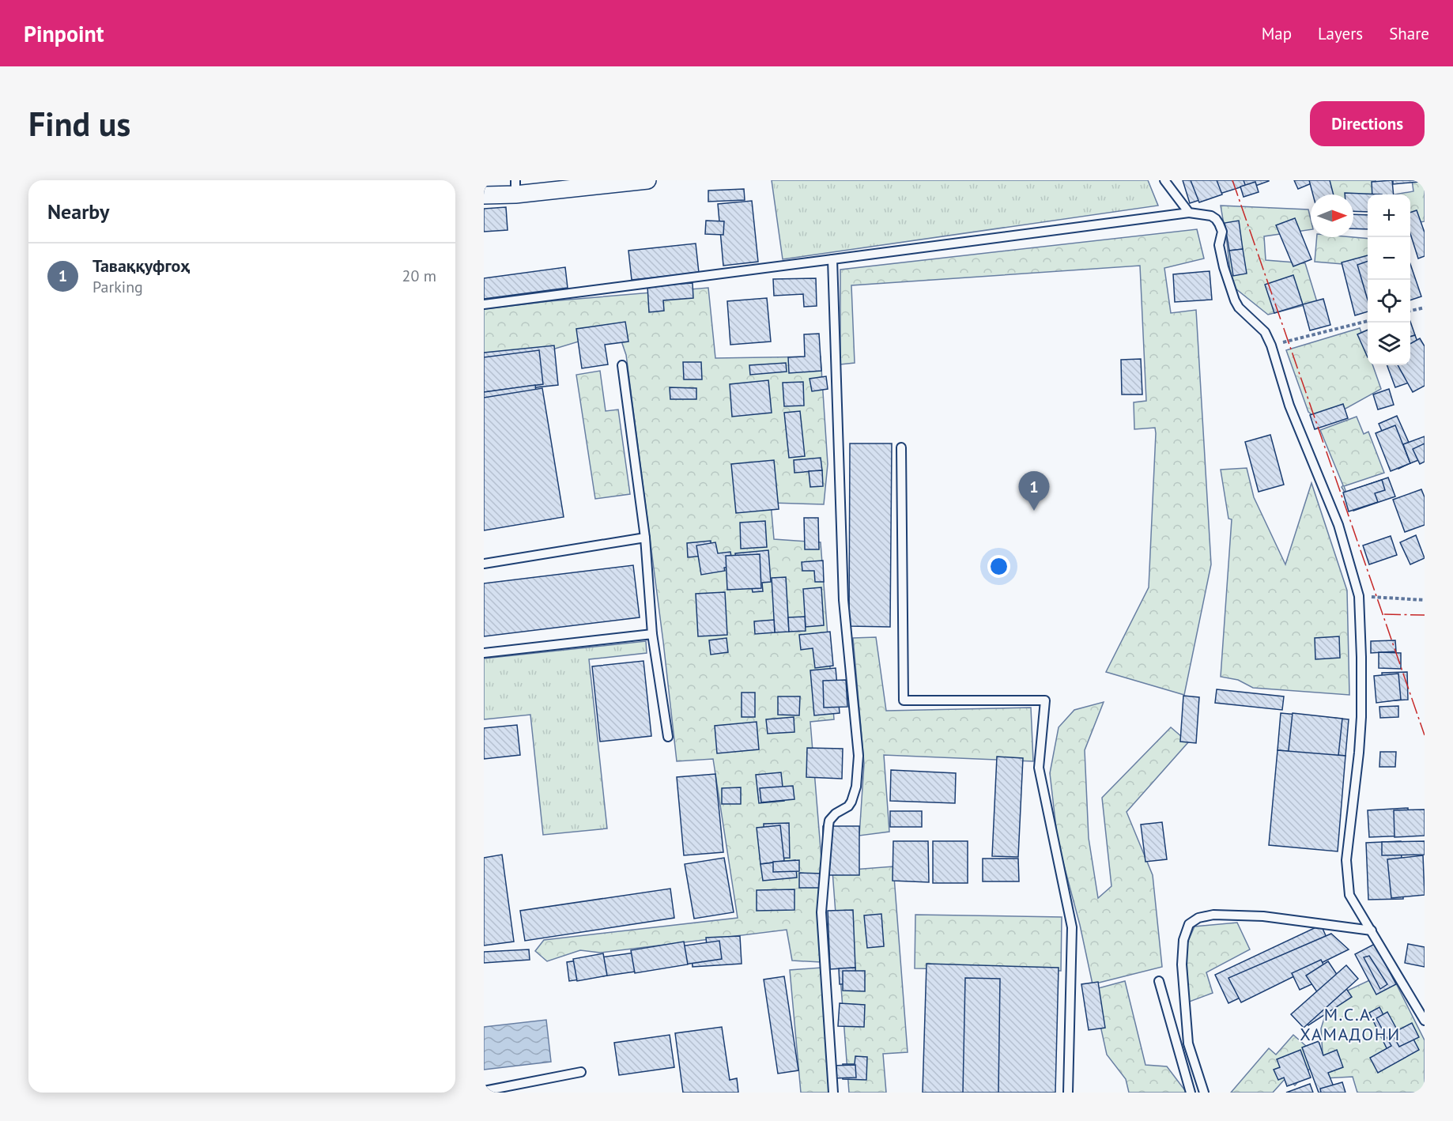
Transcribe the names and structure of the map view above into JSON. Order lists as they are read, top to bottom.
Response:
{
  "districts": ["М.С.А. ХАМАДОНИ"],
  "north": "right",
  "page": {
    "header": "Pinpoint",
    "nav": ["Map", "Layers", "Share"],
    "buttons": "Directions",
    "title": "Find us",
    "heading": "Nearby",
    "map_buttons": ["+", "−"],
    "list": [
      {
        "mark": "1",
        "name": "Таваққуфгоҳ",
        "note": "Parking",
        "value": "20 m"
      }
    ],
    "pins": "1"
  }
}
